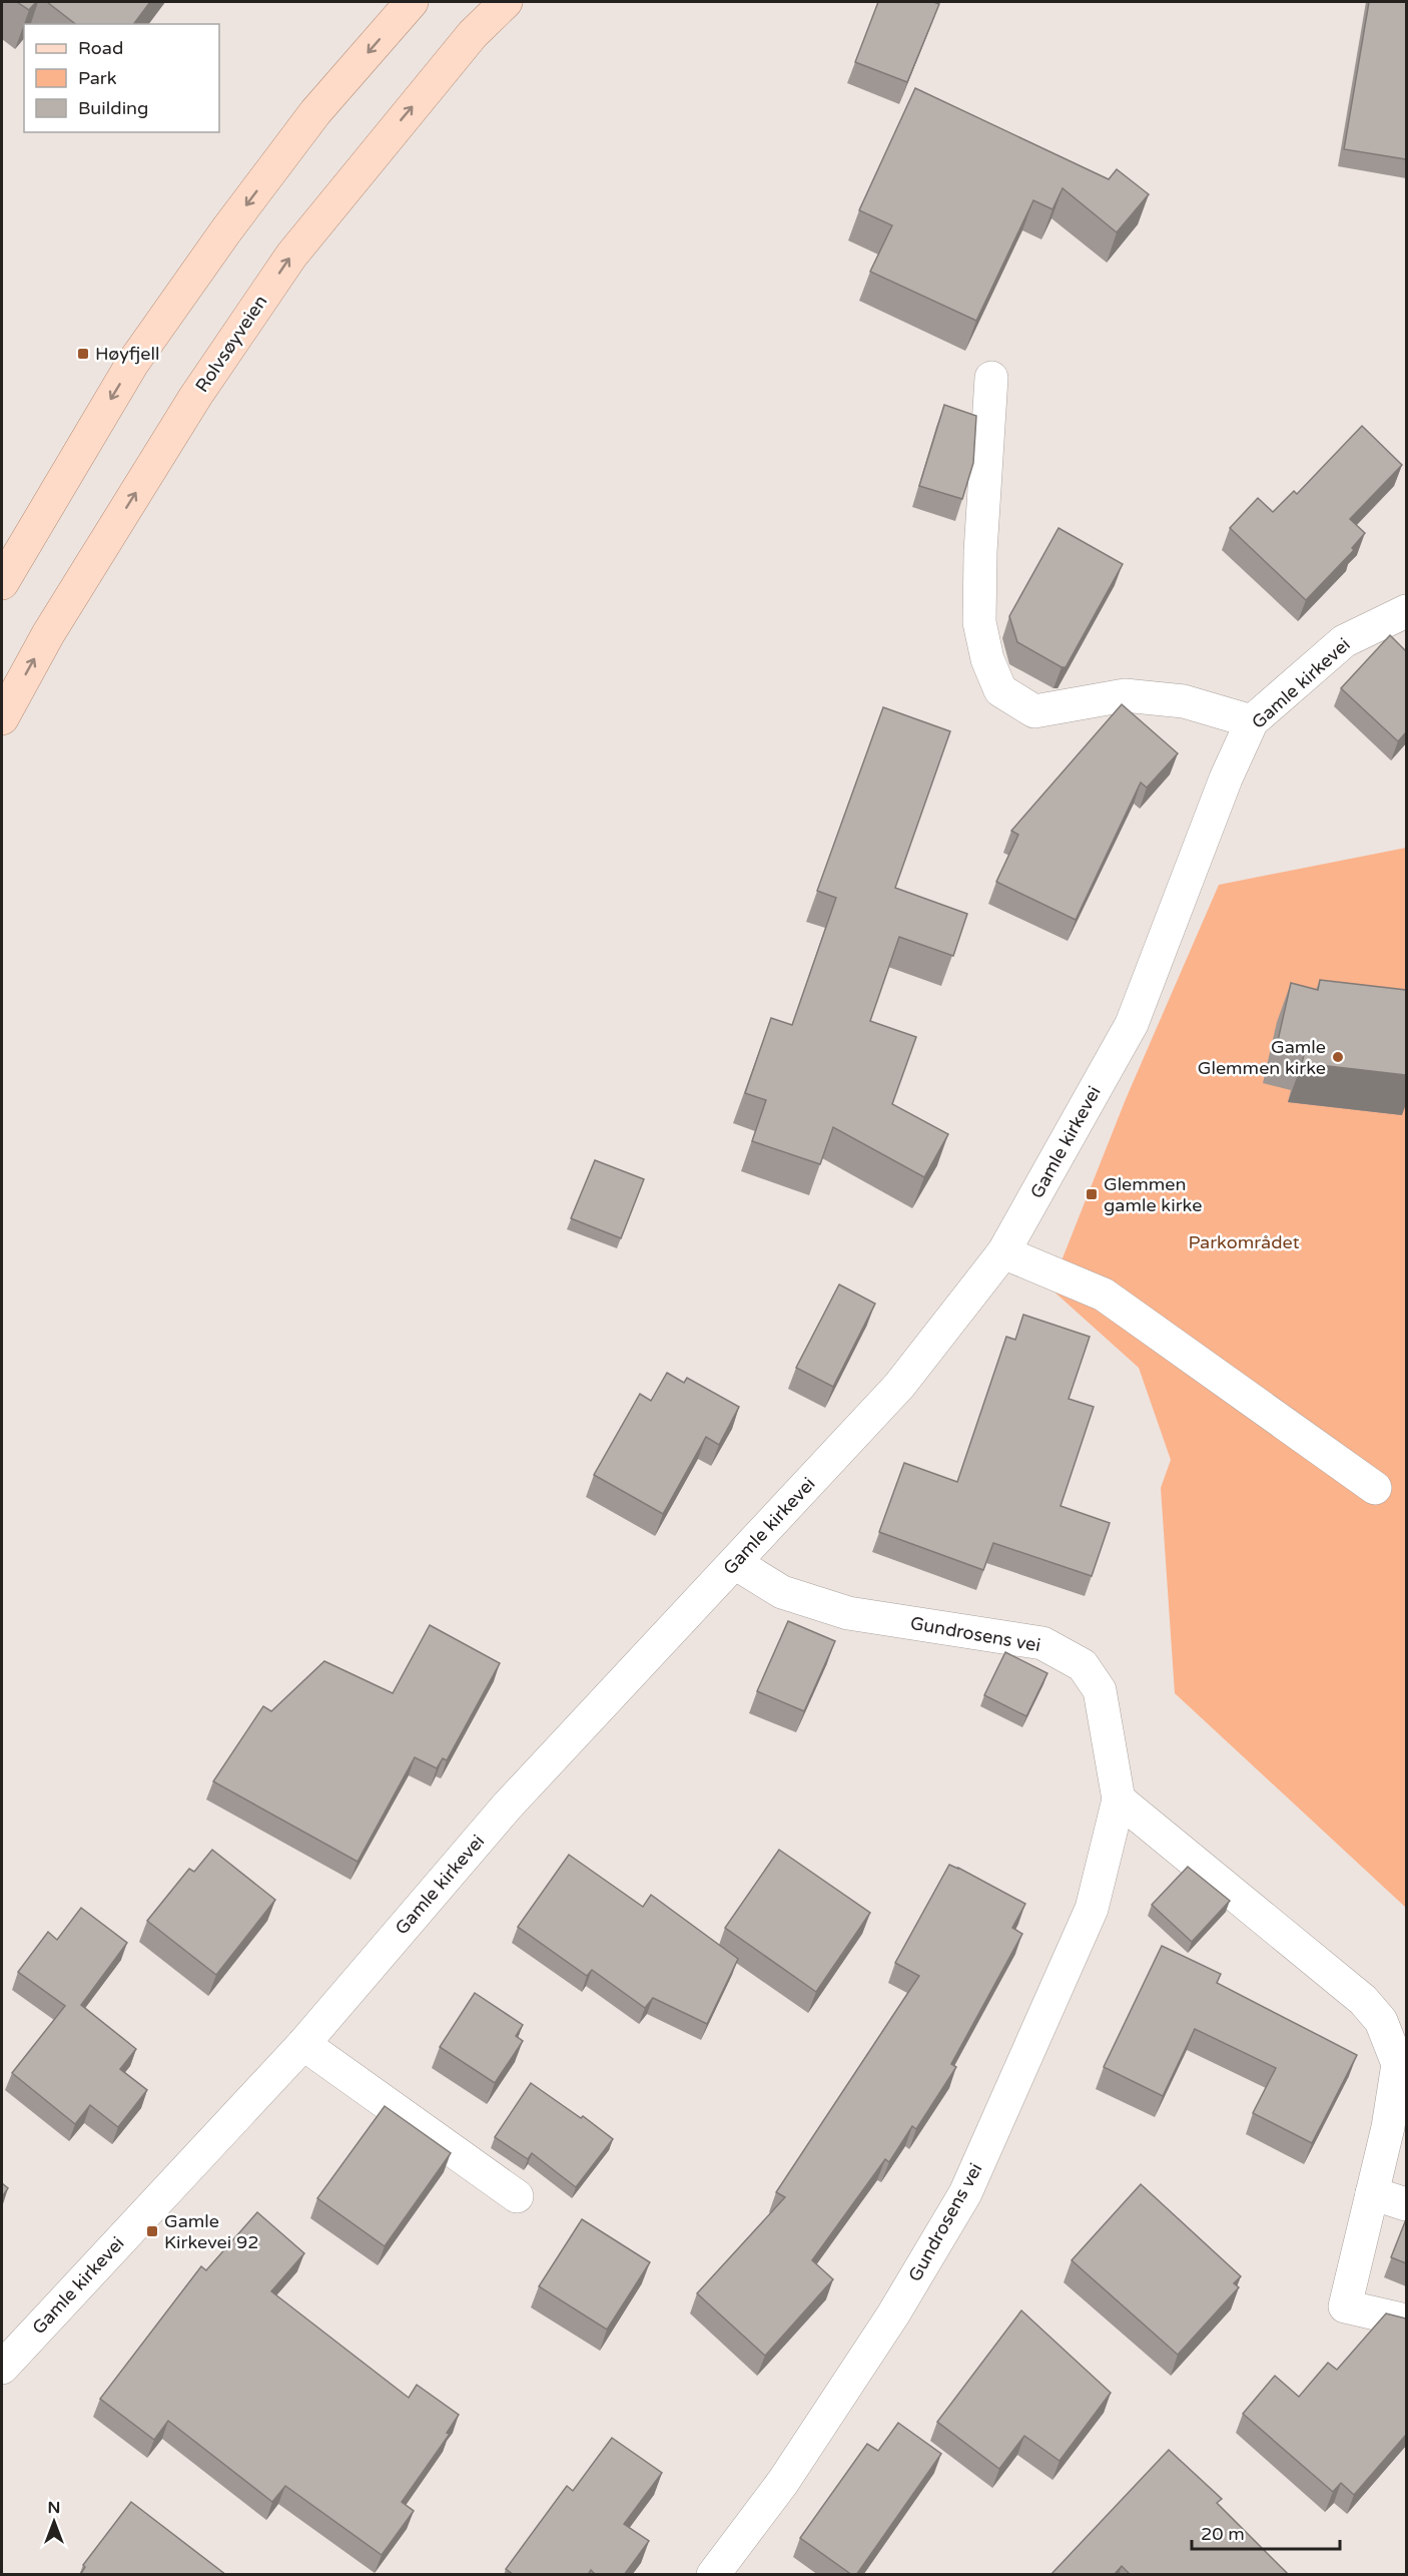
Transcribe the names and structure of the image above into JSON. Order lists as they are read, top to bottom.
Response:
{
  "streets": {
    "main road": ["Rolvsøyveien"],
    "street": ["Gamle kirkevei", "Gundrosens vei"]
  },
  "crossings": [
    ["Gamle kirkevei", "Gundrosens vei"]
  ],
  "parks": ["Parkområdet"],
  "places": {
    "transit": ["Høyfjell", "Glemmen gamle kirke", "Gamle Kirkevei 92"],
    "other": ["Gamle Glemmen kirke"]
  },
  "legend": ["Road", "Park", "Building"],
  "scale_bar": "20 m",
  "north": "top"
}
